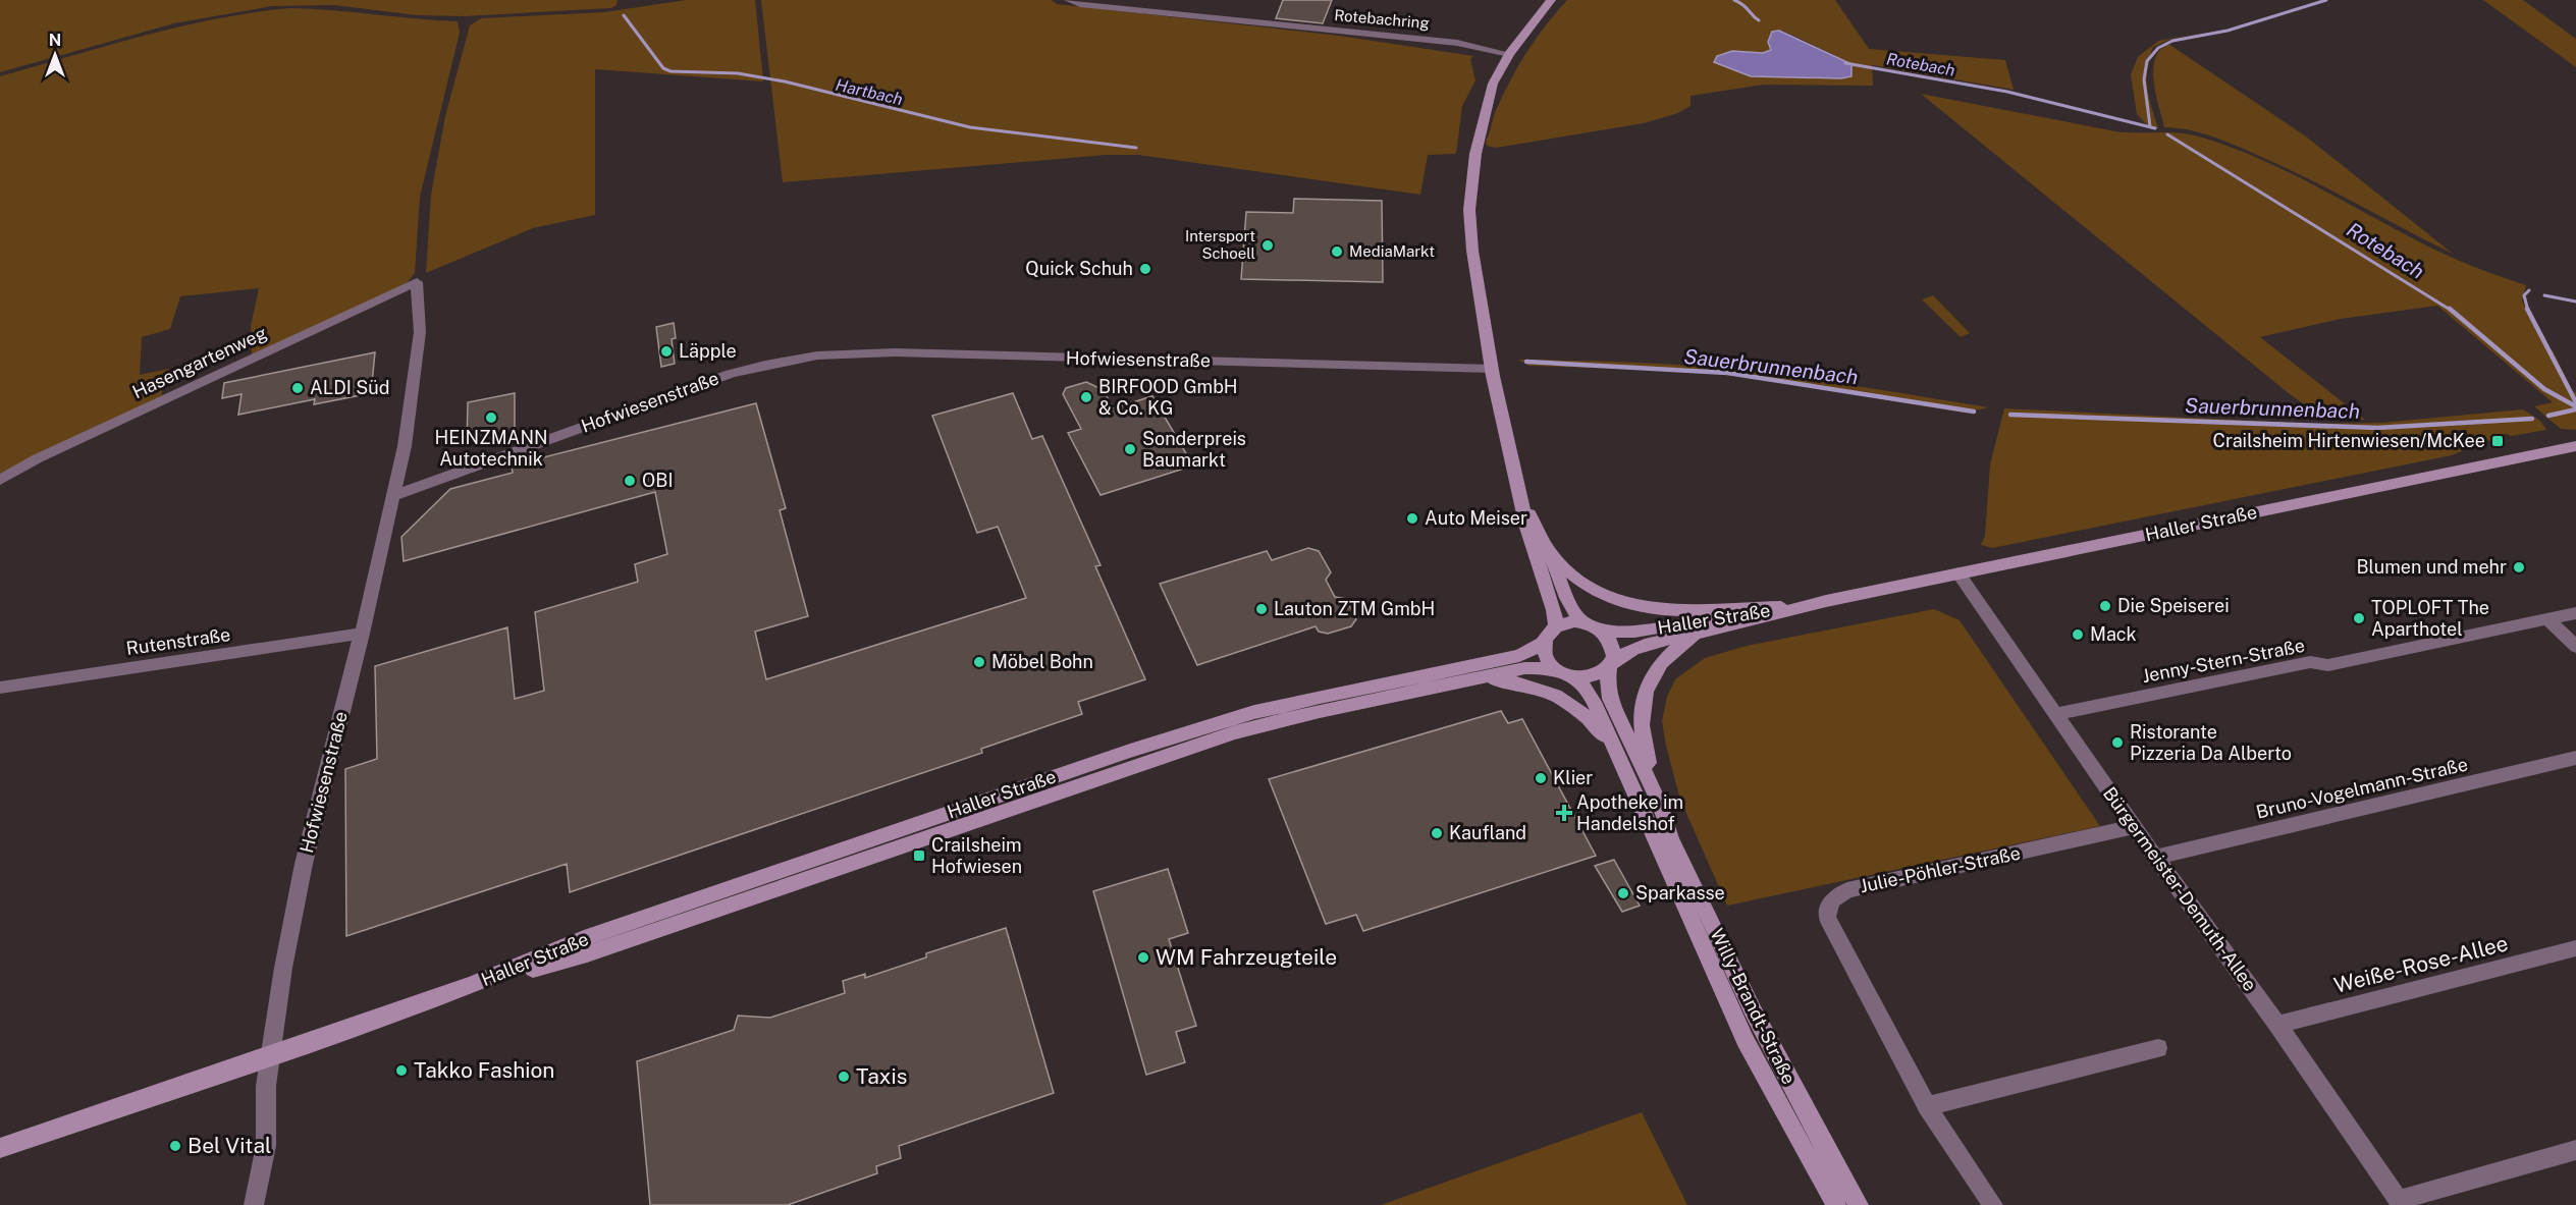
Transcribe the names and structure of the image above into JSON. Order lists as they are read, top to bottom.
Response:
{
  "streets": {
    "main road": ["Haller Straße", "Willy-Brandt-Straße"],
    "street": [
      "Rotebachring",
      "Hofwiesenstraße",
      "Hasengartenweg",
      "Rutenstraße",
      "Jenny-Stern-Straße",
      "Bruno-Vogelmann-Straße",
      "Julie-Pöhler-Straße",
      "Bürgermeister-Demuth-Allee",
      "Weiße-Rose-Allee"
    ]
  },
  "crossings": [
    ["Hofwiesenstraße", "Hasengartenweg"],
    ["Hofwiesenstraße", "Haller Straße"],
    ["Hofwiesenstraße", "Rutenstraße"],
    ["Haller Straße", "Bürgermeister-Demuth-Allee"],
    ["Haller Straße", "Willy-Brandt-Straße"],
    ["Jenny-Stern-Straße", "Bürgermeister-Demuth-Allee"],
    ["Bruno-Vogelmann-Straße", "Bürgermeister-Demuth-Allee"],
    ["Julie-Pöhler-Straße", "Bürgermeister-Demuth-Allee"],
    ["Bürgermeister-Demuth-Allee", "Weiße-Rose-Allee"]
  ],
  "water": ["Rotebach", "Hartbach", "Sauerbrunnenbach"],
  "places": {
    "other": [
      "Intersport Schoell",
      "MediaMarkt",
      "Quick Schuh",
      "Läpple",
      "ALDI Süd",
      "BIRFOOD GmbH & Co. KG",
      "HEINZMANN Autotechnik",
      "Sonderpreis Baumarkt",
      "OBI",
      "Auto Meiser",
      "Blumen und mehr",
      "Die Speiserei",
      "Lauton ZTM GmbH",
      "TOPLOFT The Aparthotel",
      "Mack",
      "Möbel Bohn",
      "Ristorante Pizzeria Da Alberto",
      "Klier",
      "Kaufland",
      "Sparkasse",
      "WM Fahrzeugteile",
      "Takko Fashion",
      "Taxis",
      "Bel Vital"
    ],
    "transit": ["Crailsheim Hirtenwiesen/McKee", "Crailsheim Hofwiesen"],
    "health": ["Apotheke im Handelshof"]
  },
  "north": "top"
}
